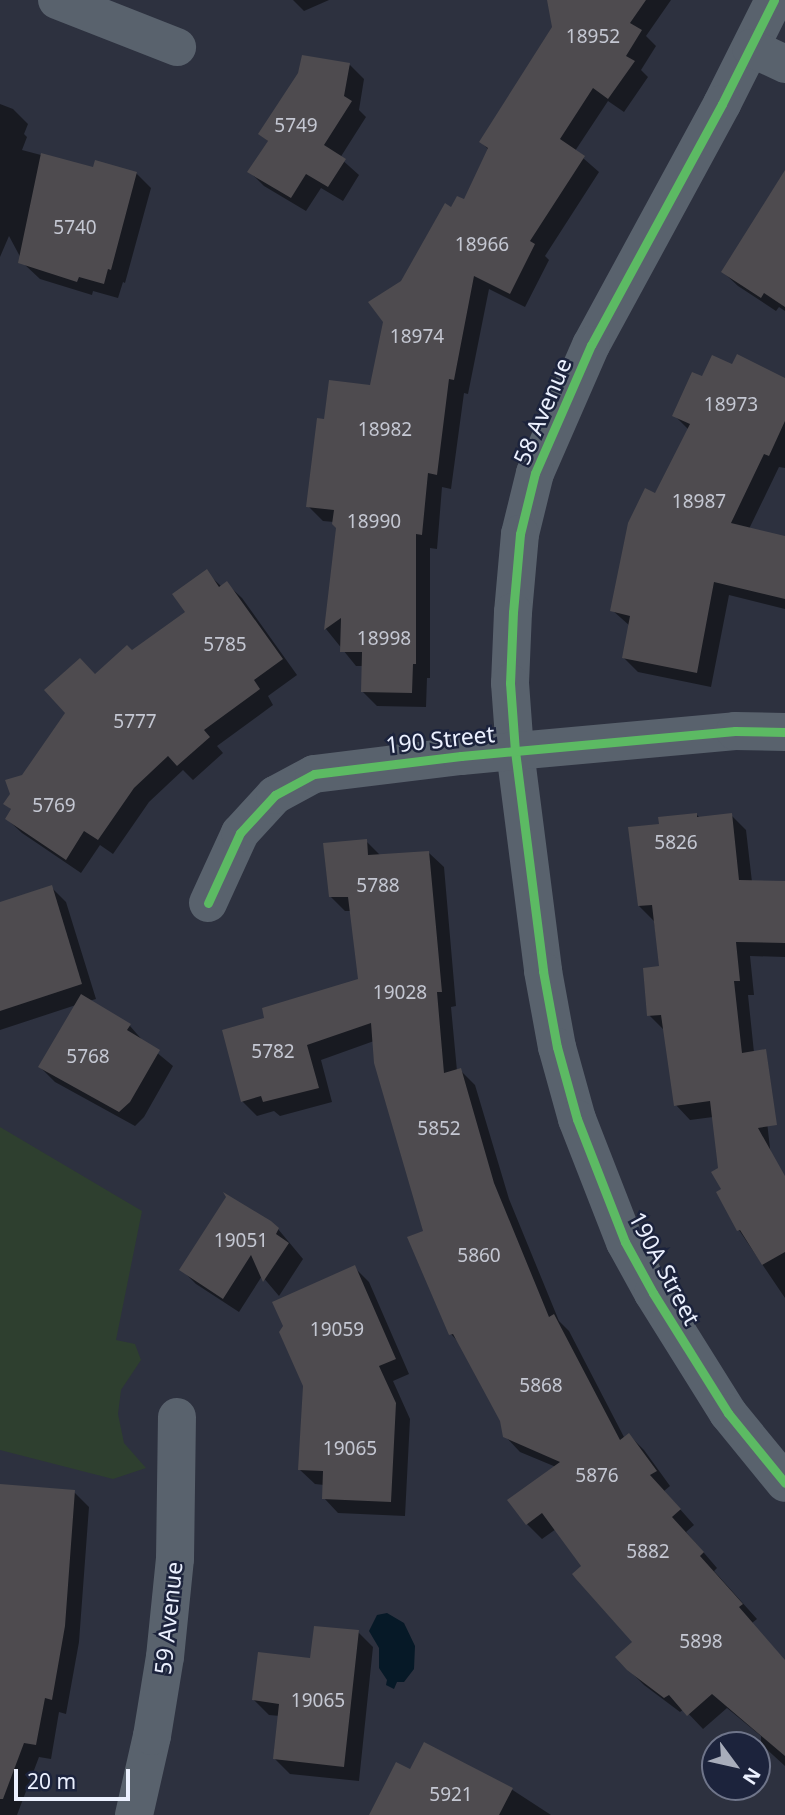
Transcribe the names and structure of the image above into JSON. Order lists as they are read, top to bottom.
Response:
{
  "streets": {
    "street": [
      "58 Avenue",
      "190 Street",
      "190A Street",
      "59 Avenue"
    ]
  },
  "crossings": [
    ["58 Avenue", "190 Street"],
    ["58 Avenue", "190A Street"]
  ],
  "house_numbers": [
    "18952",
    "5749",
    "5740",
    "18966",
    "18974",
    "18973",
    "18982",
    "18987",
    "18990",
    "18998",
    "5785",
    "5777",
    "5769",
    "5826",
    "5788",
    "19028",
    "5782",
    "5768",
    "5852",
    "19051",
    "5860",
    "19059",
    "5868",
    "19065",
    "5876",
    "5882",
    "5898",
    "19065",
    "5921"
  ],
  "scale_bar": "20 m",
  "north": "bottom right"
}
